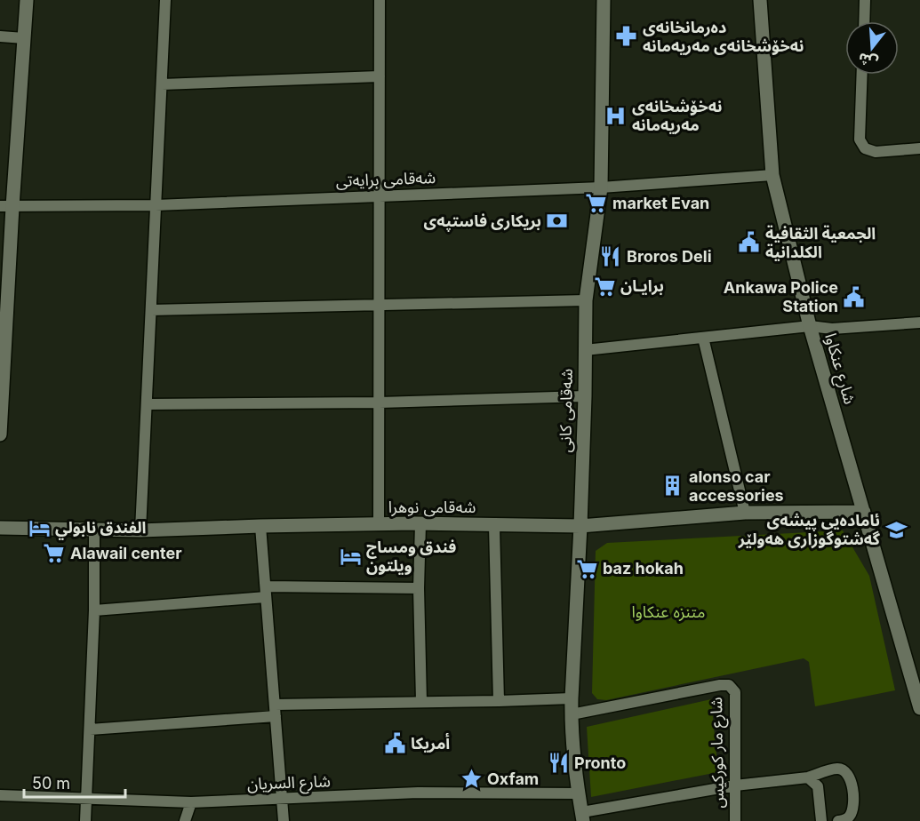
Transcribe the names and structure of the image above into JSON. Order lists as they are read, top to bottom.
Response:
{
  "streets": {
    "street": [
      "شەقامی برایەتی",
      "شارع عنكاوا",
      "شەقامی کانی",
      "شەقامی نوهرا",
      "شارع مار كوركيس",
      "شارع السريان"
    ]
  },
  "crossings": [
    ["شەقامی برایەتی", "شارع عنكاوا"],
    ["شەقامی برایەتی", "شەقامی کانی"],
    ["شارع عنكاوا", "شەقامی نوهرا"],
    ["شەقامی کانی", "شەقامی نوهرا"],
    ["شەقامی کانی", "شارع مار كوركيس"],
    ["شەقامی کانی", "شارع السريان"]
  ],
  "parks": ["متنزه عنكاوا"],
  "places": {
    "pharmacy": ["دەرمانخانەی نەخۆشخانەی مەریەمانە"],
    "hospital": ["نەخۆشخانەی مەریەمانە"],
    "supermarket": [
      "market Evan",
      "برایـان",
      "Alawail center",
      "baz hokah"
    ],
    "bank": ["بریکاری فاستپەی"],
    "public building": ["الجمعية الثقافية الكلدانية", "Ankawa Police Station", "أمريكا"],
    "restaurant": ["Broros Deli", "Pronto"],
    "building": ["alonso car accessories"],
    "hotel": ["الفندق نابولي", "فندق ومساج ويلتون"],
    "school or university": ["ئاماده‌یی پیشه‌ی گه‌شتوگوزاری هه‌ولێر"],
    "place": ["Oxfam"]
  },
  "scale_bar": "50 m",
  "north": "bottom"
}
